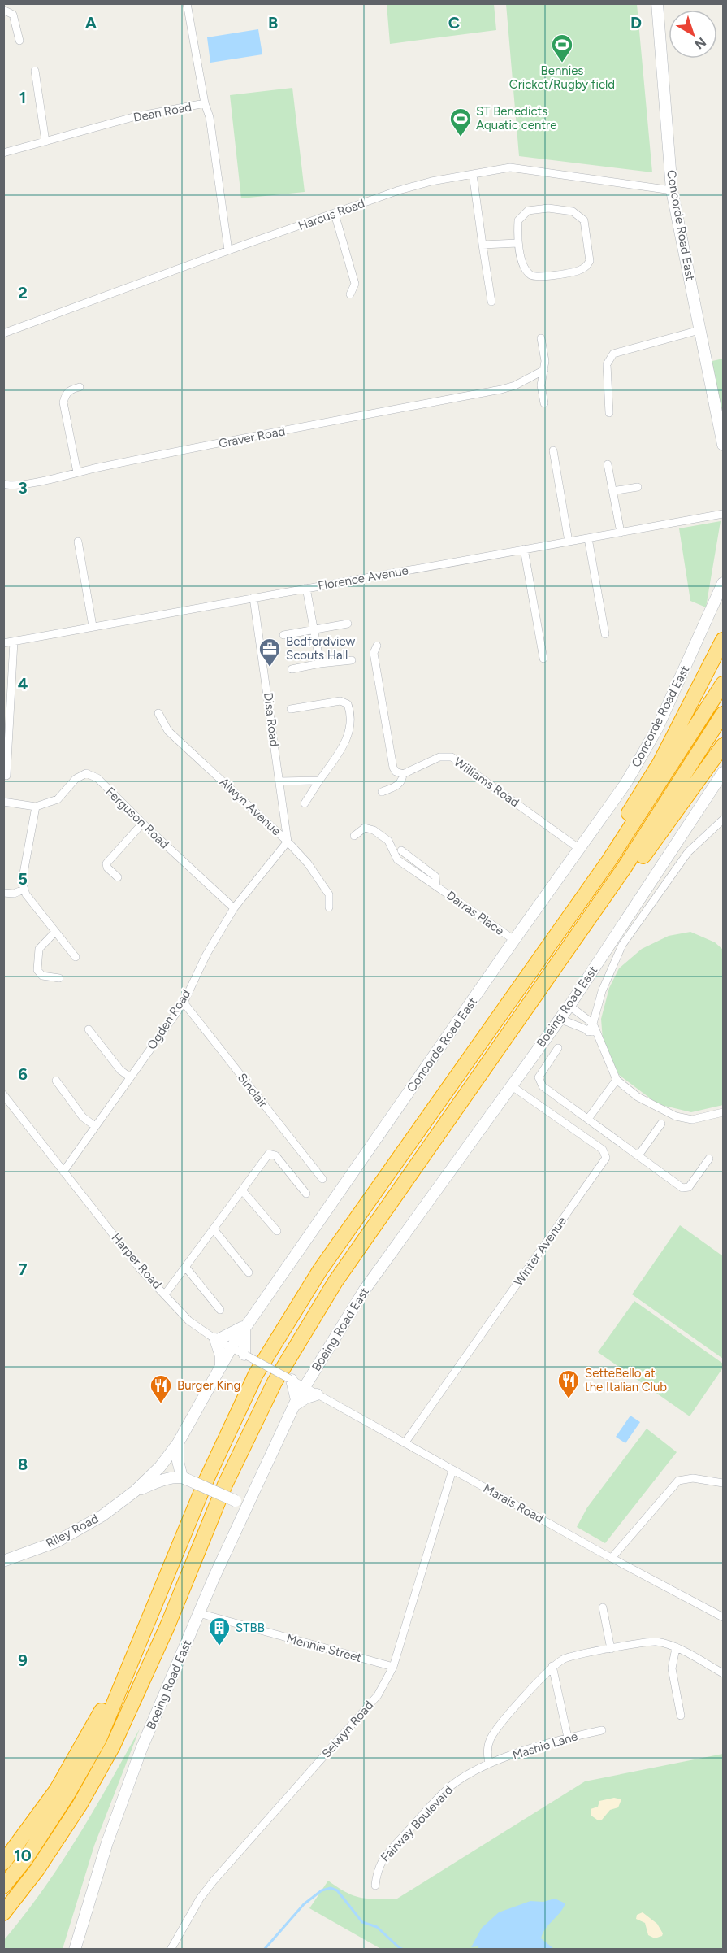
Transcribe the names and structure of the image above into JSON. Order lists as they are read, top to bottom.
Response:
{
  "streets": {
    "main road": ["Concorde Road East", "Boeing Road East", "Riley Road"],
    "street": [
      "Dean Road",
      "Harcus Road",
      "Graver Road",
      "Florence Avenue",
      "Disa Road",
      "Williams Road",
      "Alwyn Avenue",
      "Ferguson Road",
      "Darras Place",
      "Ogden Road",
      "Sinclair",
      "Winter Avenue",
      "Harper Road",
      "Marais Road",
      "Mennie Street",
      "Selwyn Road",
      "Mashie Lane",
      "Fairway Boulevard"
    ]
  },
  "crossings": [
    ["Dean Road", "Harcus Road"],
    ["Harcus Road", "Concorde Road East"],
    ["Concorde Road East", "Williams Road"],
    ["Concorde Road East", "Darras Place"],
    ["Concorde Road East", "Harper Road"],
    ["Concorde Road East", "Riley Road"],
    ["Florence Avenue", "Disa Road"],
    ["Disa Road", "Alwyn Avenue"],
    ["Disa Road", "Ogden Road"],
    ["Alwyn Avenue", "Ogden Road"],
    ["Ferguson Road", "Ogden Road"],
    ["Boeing Road East", "Winter Avenue"],
    ["Boeing Road East", "Harper Road"],
    ["Boeing Road East", "Marais Road"],
    ["Boeing Road East", "Mennie Street"],
    ["Ogden Road", "Sinclair"],
    ["Ogden Road", "Harper Road"],
    ["Winter Avenue", "Marais Road"],
    ["Harper Road", "Marais Road"],
    ["Marais Road", "Selwyn Road"],
    ["Mennie Street", "Selwyn Road"],
    ["Mashie Lane", "Fairway Boulevard"]
  ],
  "places": {
    "sports": ["Bennies Cricket/Rugby field", "ST Benedicts Aquatic centre"],
    "office": ["Bedfordview Scouts Hall"],
    "restaurant": ["SetteBello at the Italian Club", "Burger King"],
    "building": ["STBB"]
  },
  "north": "bottom right",
  "grid": {
    "columns": [
      "A",
      "B",
      "C",
      "D"
    ],
    "rows": [
      "1",
      "2",
      "3",
      "4",
      "5",
      "6",
      "7",
      "8",
      "9",
      "10"
    ]
  }
}
